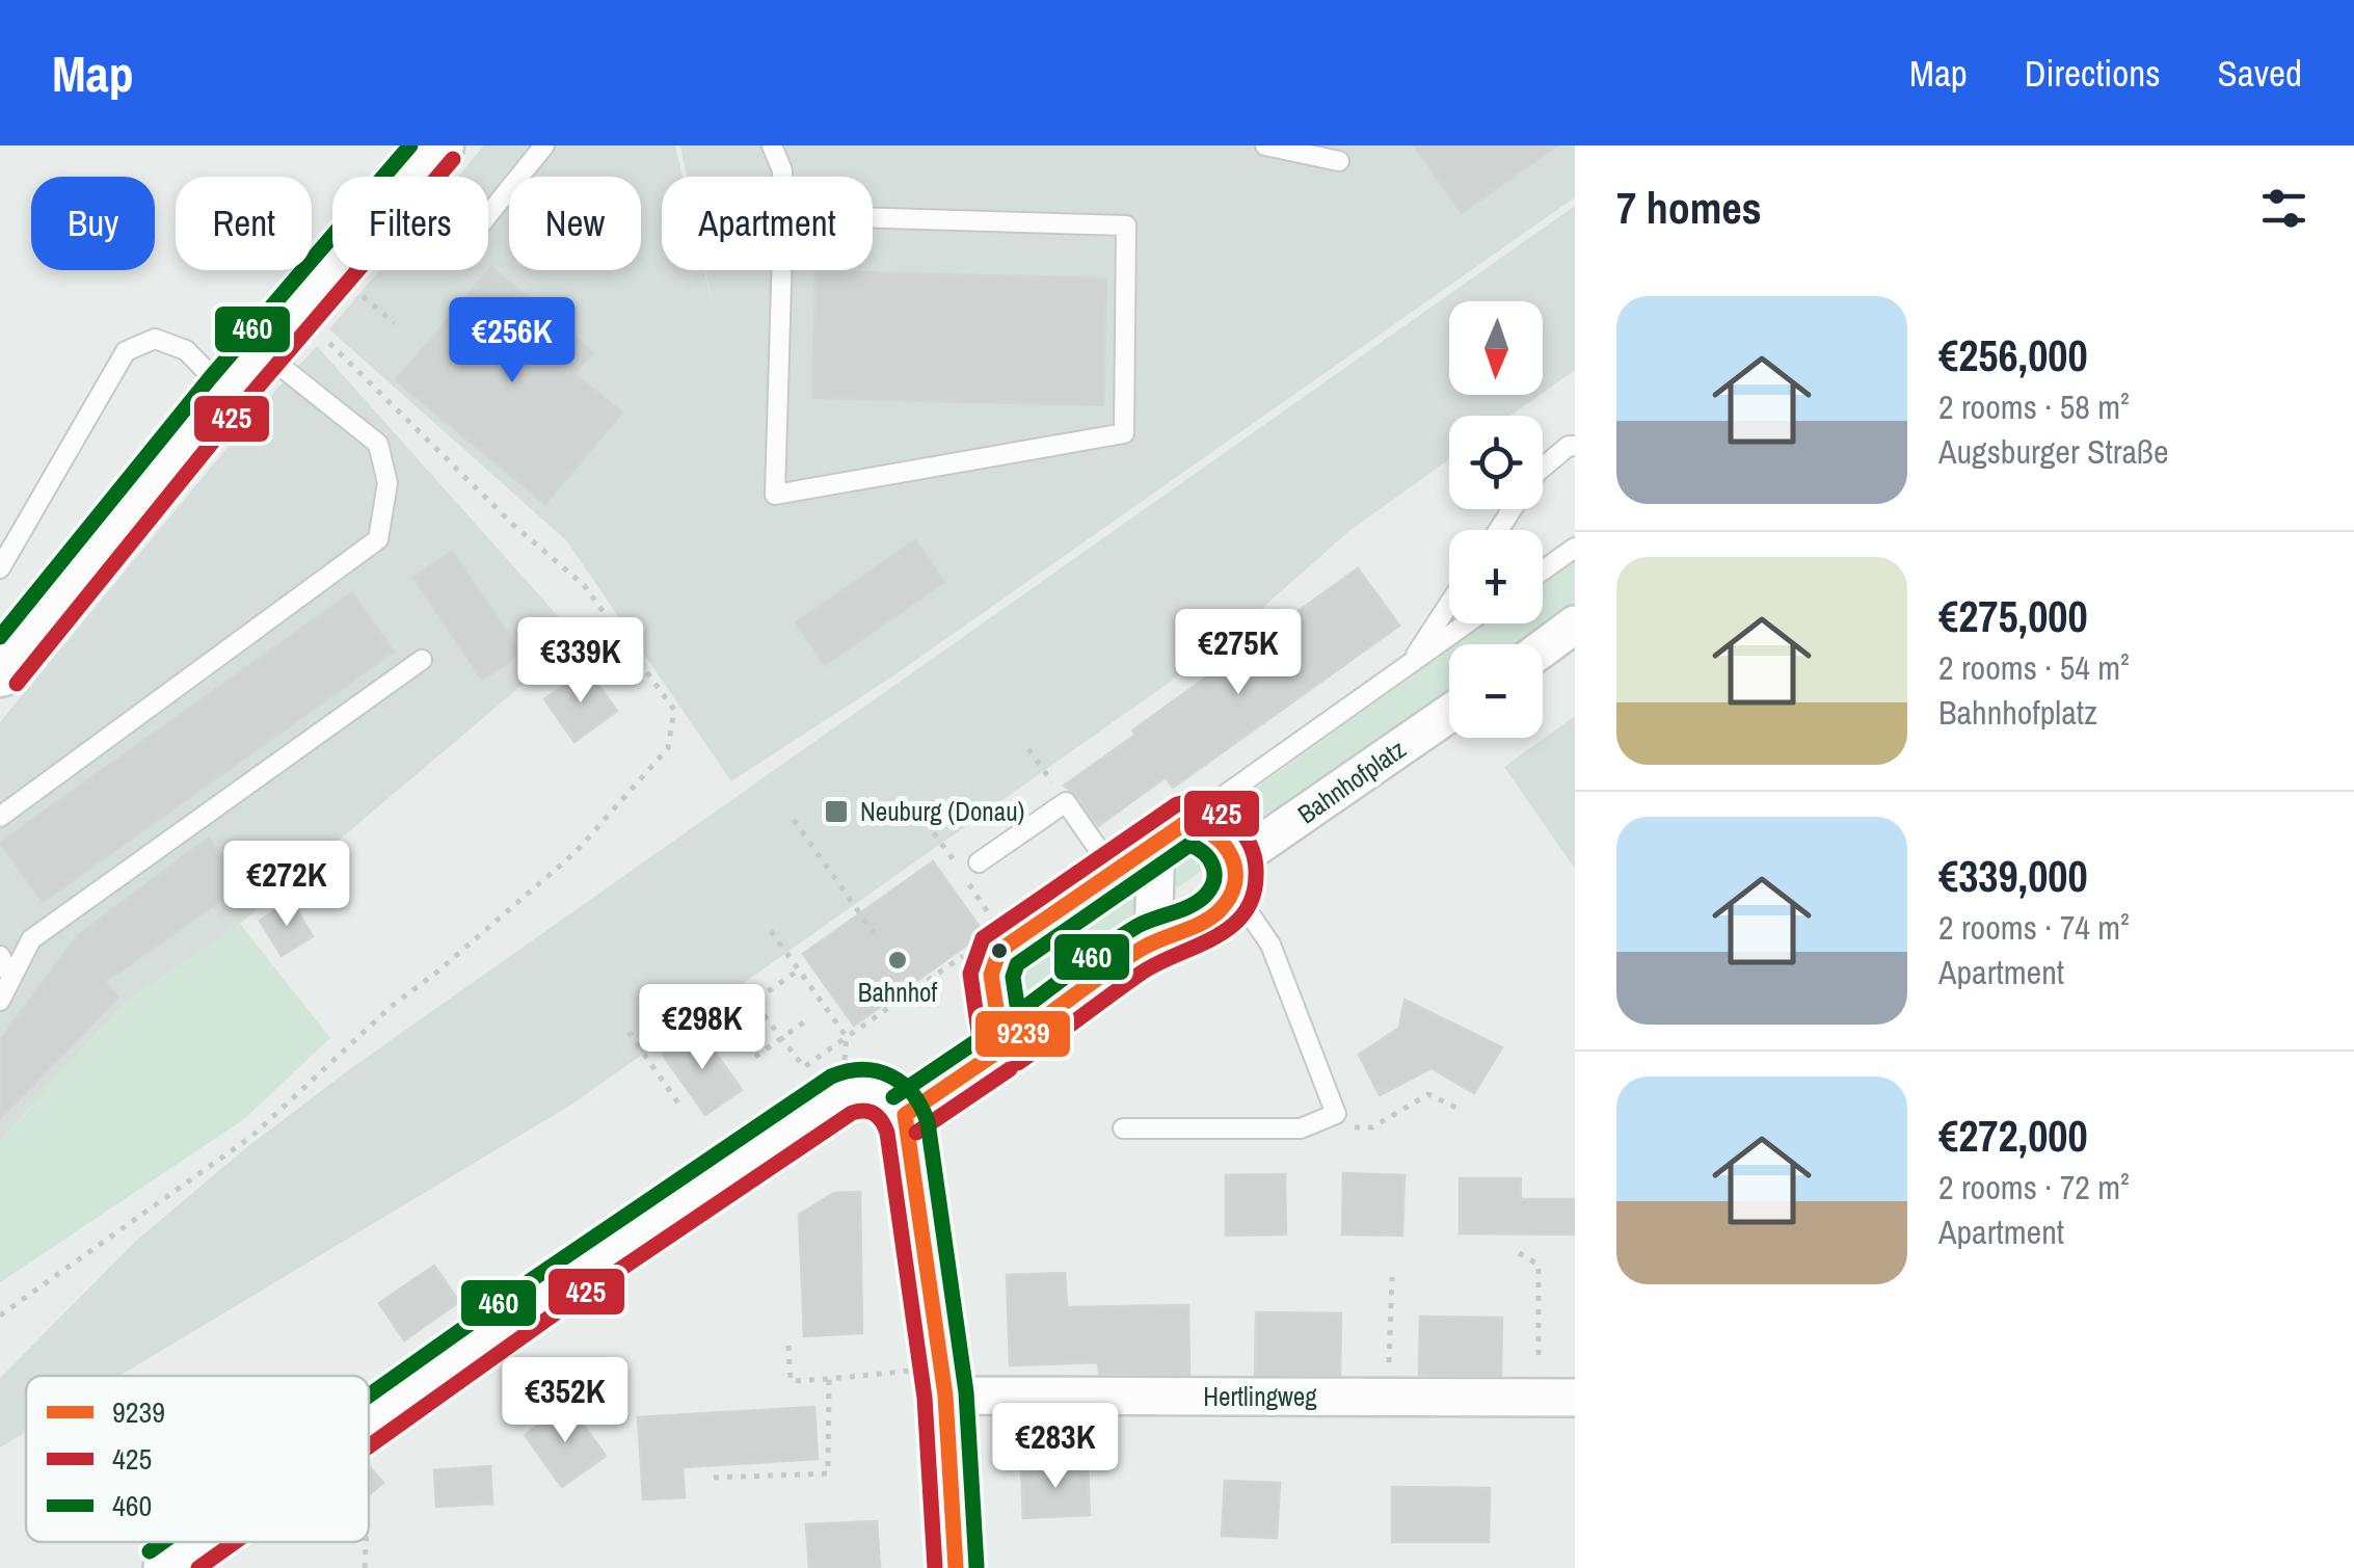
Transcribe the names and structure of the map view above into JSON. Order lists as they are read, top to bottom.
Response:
{
  "streets": {
    "street": ["Bahnhofplatz", "Hertlingweg"]
  },
  "places": {
    "transit": ["Neuburg (Donau)"],
    "other": ["Bahnhof"]
  },
  "lines": ["transit line 460", "transit line 425", "transit line 9239"],
  "legend": ["9239", "425", "460"],
  "north": "bottom",
  "page": {
    "header": "Map",
    "nav": ["Map", "Directions", "Saved"],
    "heading": "7 homes",
    "chip": [
      "Buy",
      "Rent",
      "Filters",
      "New",
      "Apartment"
    ],
    "list": [
      {
        "name": "€256,000",
        "note": "2 rooms · 58 m² · Augsburger Straße"
      },
      {
        "name": "€275,000",
        "note": "2 rooms · 54 m² · Bahnhofplatz"
      },
      {
        "name": "€339,000",
        "note": "2 rooms · 74 m² · Apartment"
      },
      {
        "name": "€272,000",
        "note": "2 rooms · 72 m² · Apartment"
      }
    ],
    "price": [
      "€256K",
      "€275K",
      "€339K",
      "€272K",
      "€298K",
      "€352K",
      "€283K"
    ],
    "map_buttons": ["+", "−"]
  }
}
